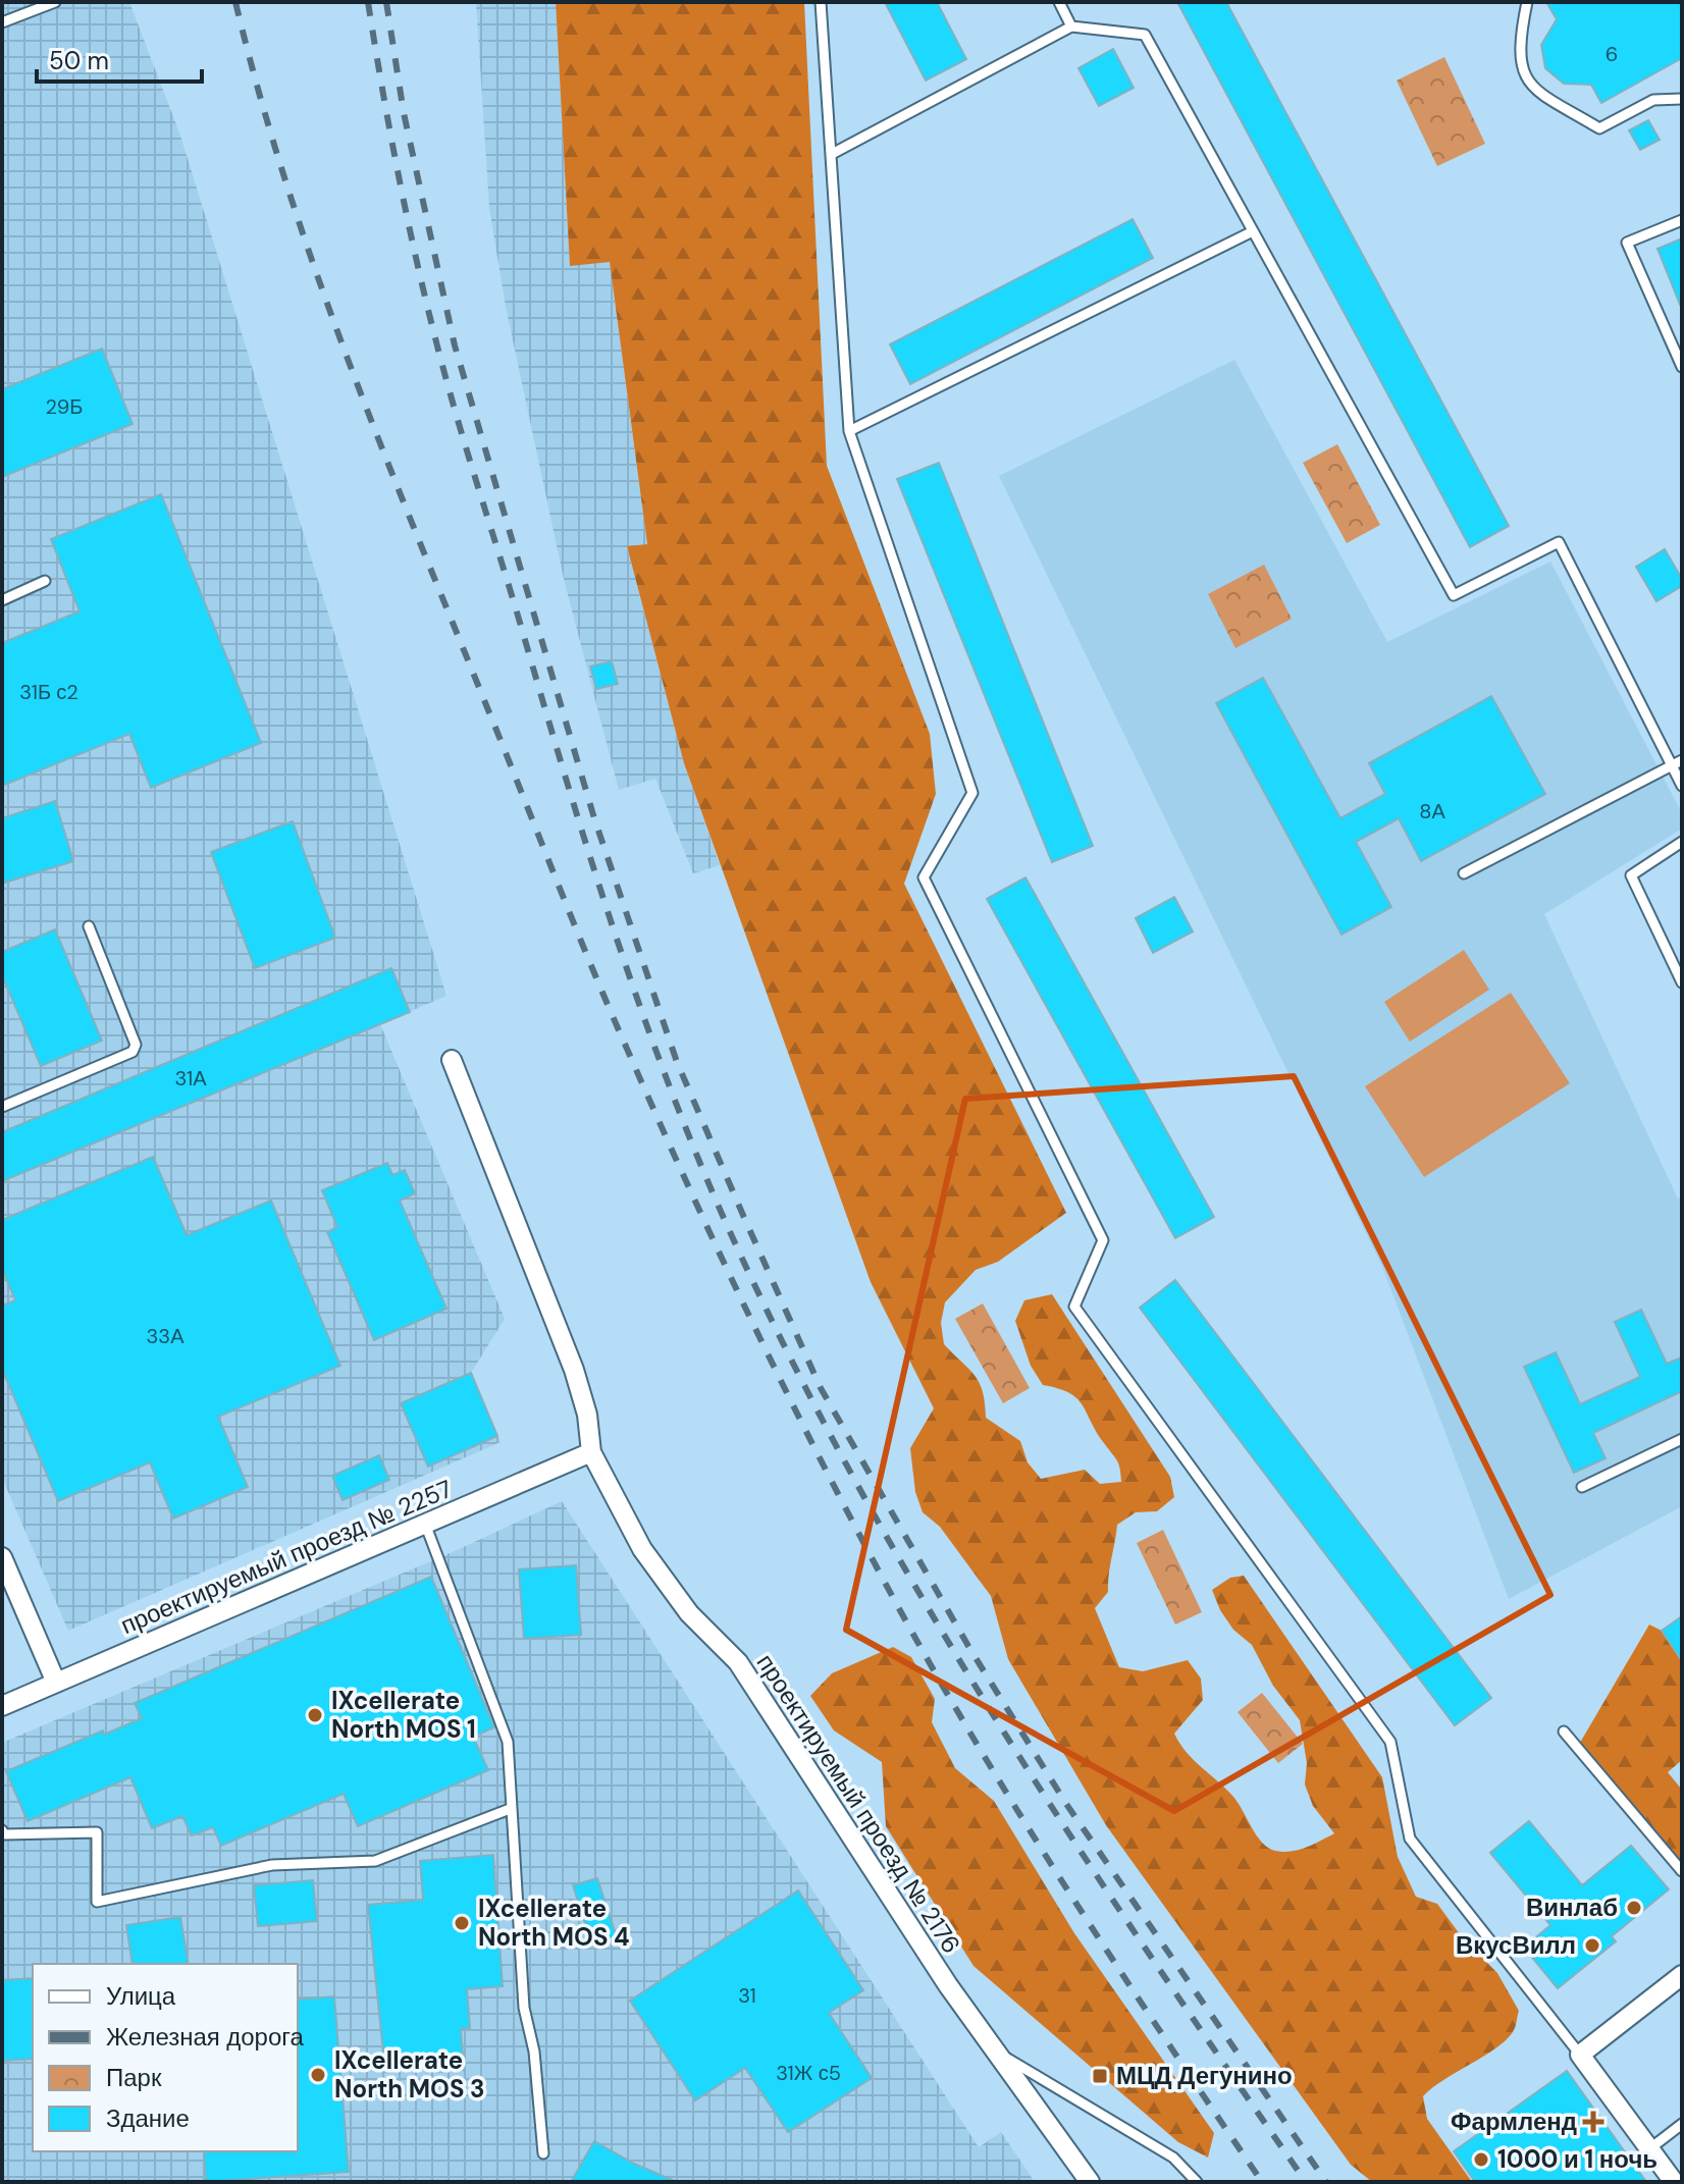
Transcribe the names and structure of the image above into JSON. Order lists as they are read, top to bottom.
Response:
{
  "streets": {
    "street": ["проектируемый проезд № 2257", "проектируемый проезд № 2176"]
  },
  "crossings": [
    ["проектируемый проезд № 2257", "проектируемый проезд № 2176"]
  ],
  "places": {
    "other": [
      "IXcellerate North MOS 1",
      "Винлаб",
      "IXcellerate North MOS 4",
      "ВкусВилл",
      "IXcellerate North MOS 3",
      "1000 и 1 ночь"
    ],
    "transit": ["МЦД Дегунино"],
    "health": ["Фармленд"]
  },
  "house_numbers": [
    "6",
    "29Б",
    "31Б с2",
    "8А",
    "31А",
    "33А",
    "31",
    "31Ж с5"
  ],
  "legend": [
    "Улица",
    "Железная дорога",
    "Парк",
    "Здание"
  ],
  "scale_bar": "50 m"
}
